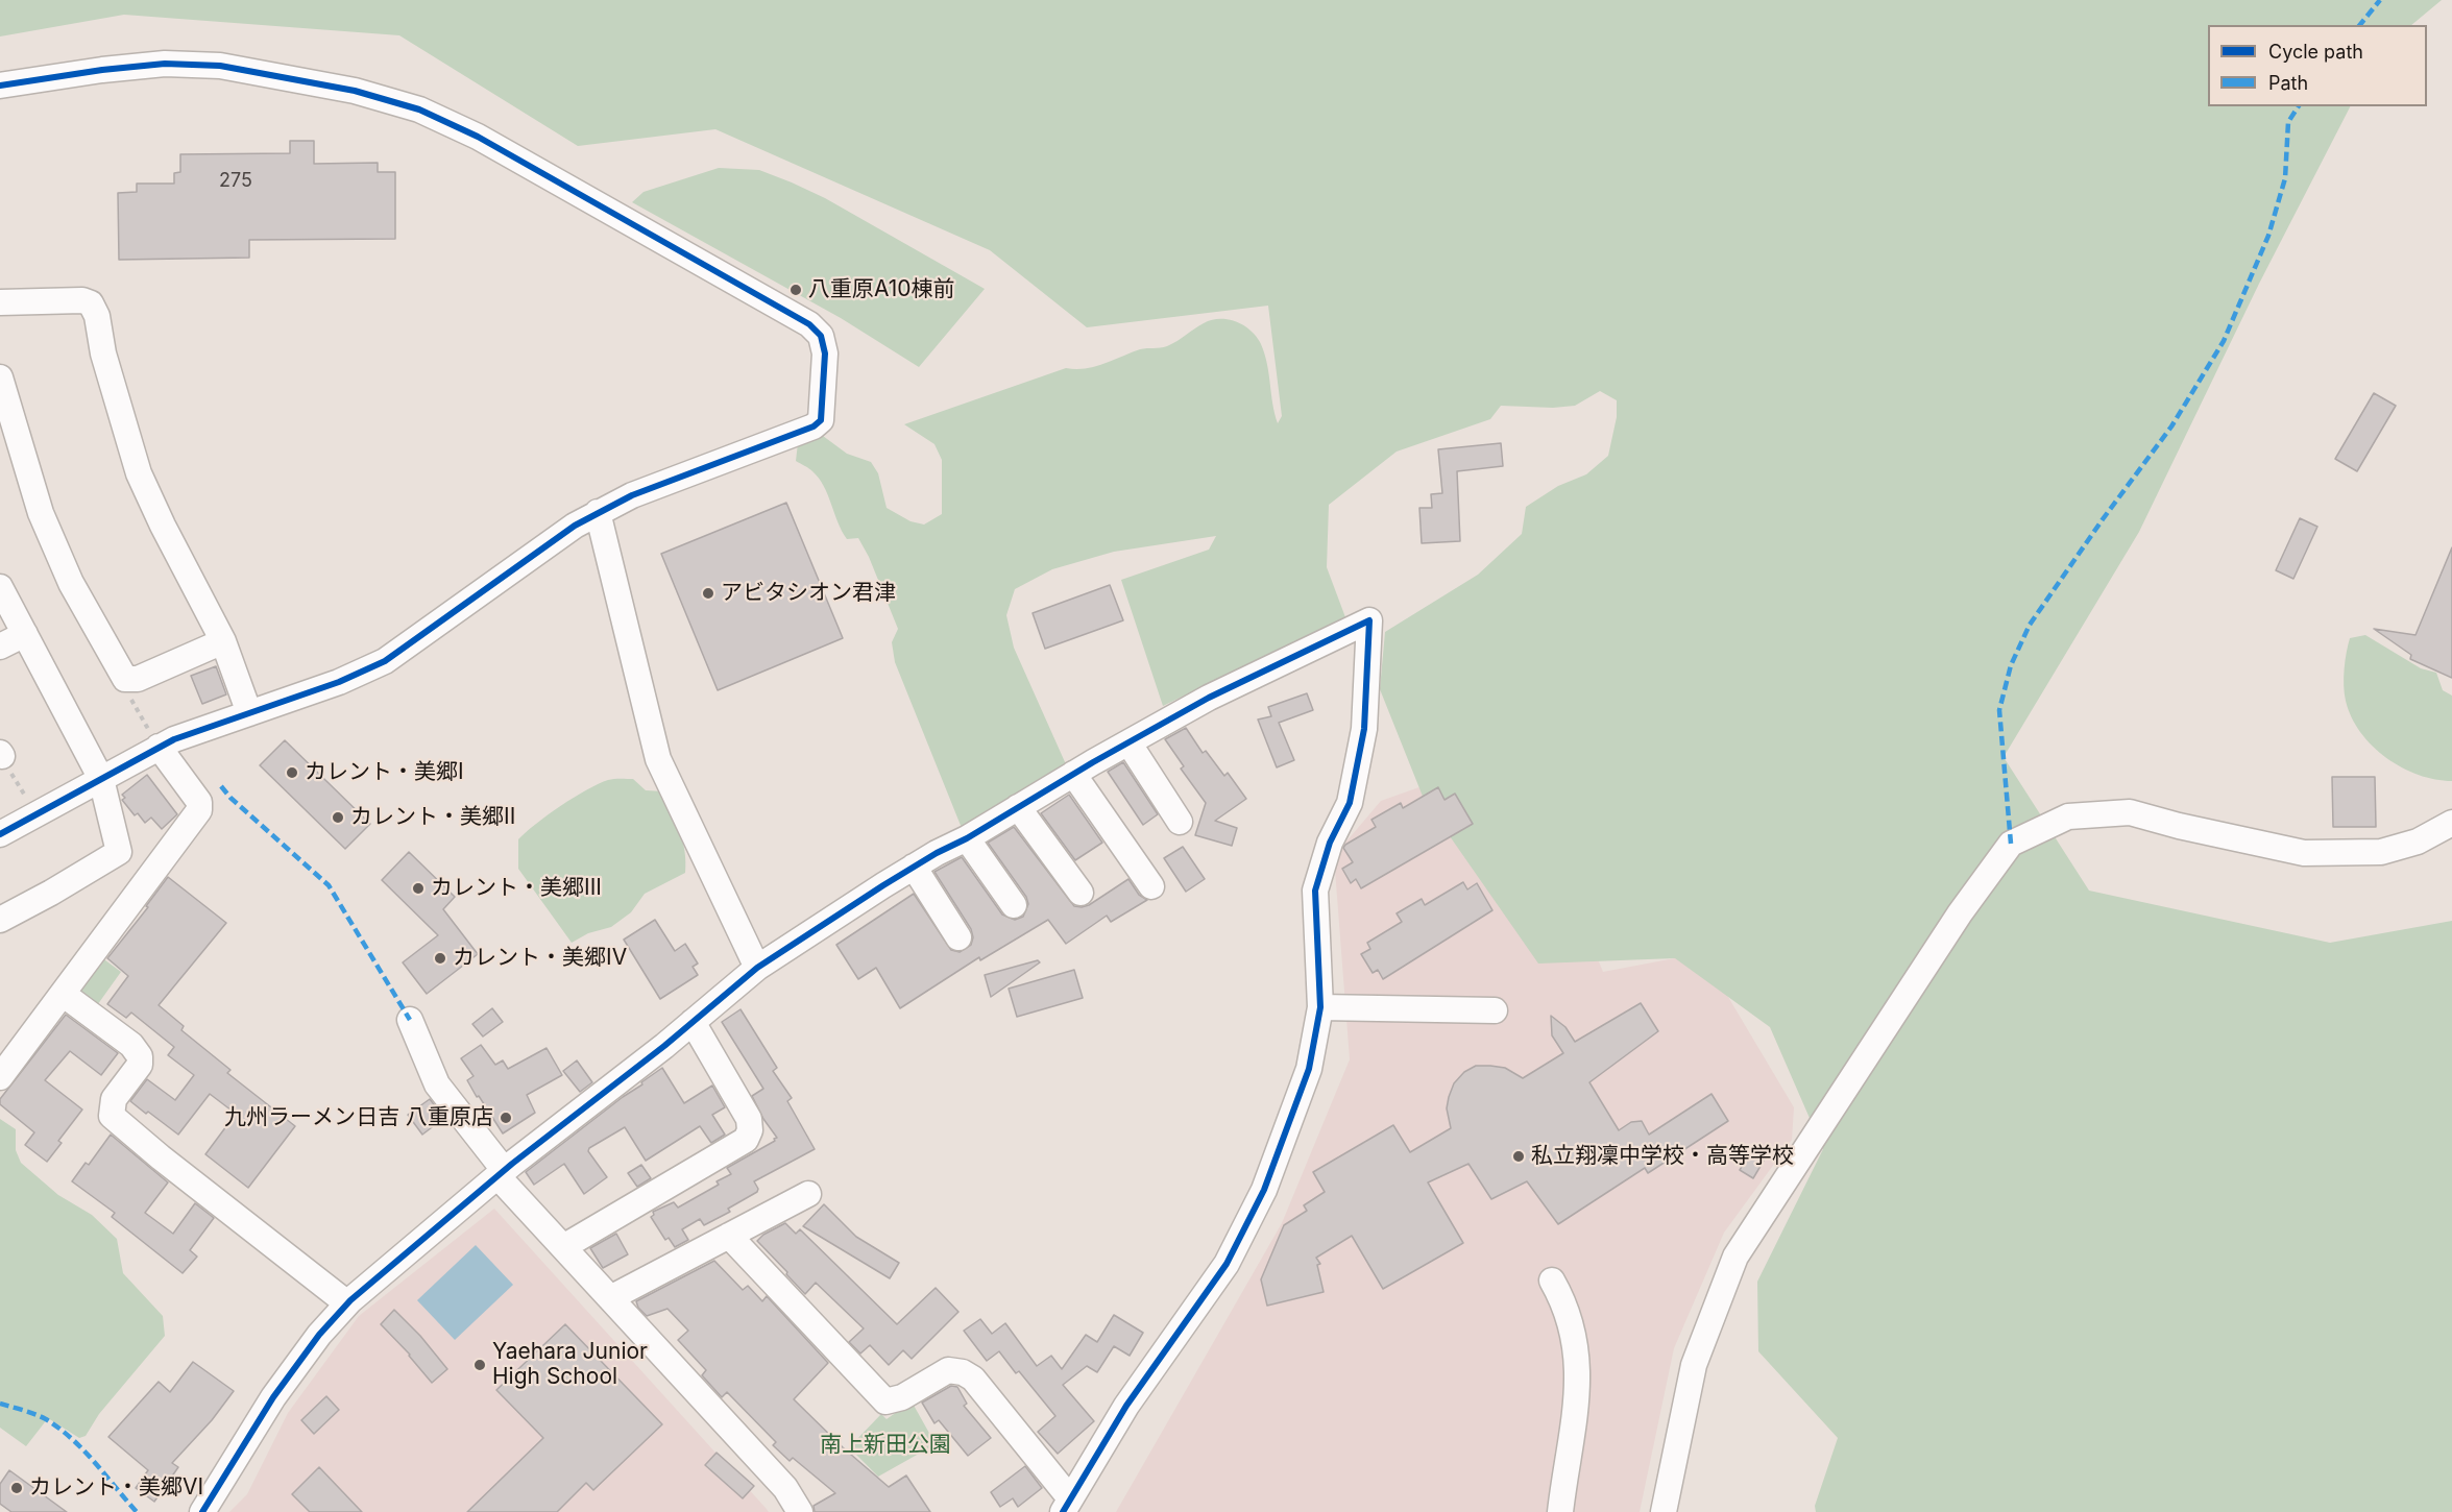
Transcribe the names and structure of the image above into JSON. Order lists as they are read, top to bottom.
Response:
{
  "parks": ["南上新田公園"],
  "places": [
    "八重原A10棟前",
    "アビタシオン君津",
    "カレント・美郷I",
    "カレント・美郷II",
    "カレント・美郷III",
    "カレント・美郷IV",
    "九州ラーメン日吉 八重原店",
    "私立翔凜中学校・高等学校",
    "Yaehara Junior High School",
    "カレント・美郷VI"
  ],
  "house_numbers": ["275"],
  "legend": ["Cycle path", "Path"]
}
